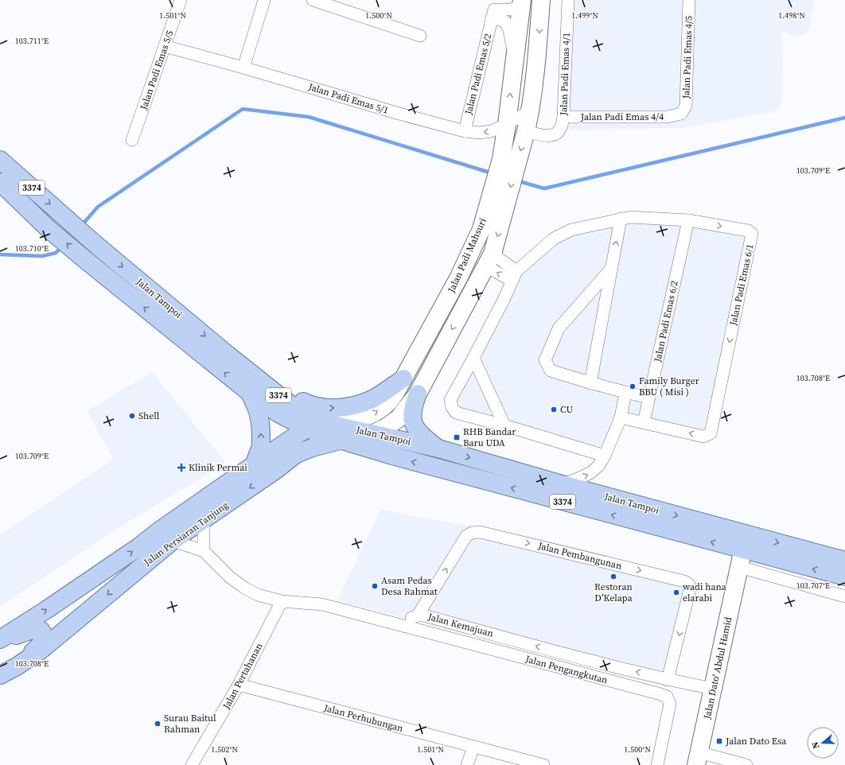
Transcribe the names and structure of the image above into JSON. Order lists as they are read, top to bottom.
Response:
{
  "streets": {
    "main road": [
      "3374",
      "Jalan Padi Mahsuri",
      "Jalan Tampoi",
      "Jalan Persiaran Tanjung",
      "Jalan Dato' Abdul Hamid"
    ],
    "street": [
      "Jalan Padi Emas 4/5",
      "Jalan Padi Emas 5/5",
      "Jalan Padi Emas 5/2",
      "Jalan Padi Emas 4/1",
      "Jalan Padi Emas 5/1",
      "Jalan Padi Emas 4/4",
      "Jalan Padi Emas 6/1",
      "Jalan Padi Emas 6/2",
      "Jalan Pembangunan",
      "Jalan Kemajuan",
      "Jalan Pengangkutan",
      "Jalan Pertahanan",
      "Jalan Perhubungan"
    ]
  },
  "crossings": [
    ["Jalan Padi Emas 4/5", "Jalan Padi Emas 4/4"],
    ["Jalan Padi Emas 5/5", "Jalan Padi Emas 5/1"],
    ["Jalan Padi Emas 5/2", "Jalan Padi Emas 5/1"],
    ["Jalan Padi Emas 4/1", "Jalan Padi Emas 4/4"],
    ["Jalan Padi Emas 4/1", "Jalan Padi Mahsuri"],
    ["Jalan Padi Emas 5/1", "Jalan Padi Mahsuri"],
    ["Jalan Padi Mahsuri", "Jalan Tampoi"],
    ["Jalan Padi Mahsuri", "Jalan Persiaran Tanjung"],
    ["Jalan Padi Emas 6/1", "Jalan Padi Emas 6/2"],
    ["Jalan Tampoi", "Jalan Persiaran Tanjung"],
    ["Jalan Tampoi", "Jalan Dato' Abdul Hamid"],
    ["Jalan Pembangunan", "Jalan Kemajuan"],
    ["Jalan Kemajuan", "Jalan Dato' Abdul Hamid"],
    ["Jalan Kemajuan", "Jalan Pengangkutan"],
    ["Jalan Pertahanan", "Jalan Perhubungan"]
  ],
  "one_way": ["Jalan Kemajuan"],
  "places": {
    "other": [
      "Family Burger BBU ( Misi )",
      "CU",
      "Shell",
      "Restoran D’Kelapa",
      "Asam Pedas Desa Rahmat",
      "wadi hana elarabi",
      "Surau Baitul Rahman"
    ],
    "transit": ["RHB Bandar Baru UDA", "Jalan Dato Esa"],
    "health": ["Klinik Permai"]
  },
  "north": "left",
  "coordinates": [
    "1.501°N",
    "1.500°N",
    "1.499°N",
    "1.498°N",
    "103.711°E",
    "103.709°E",
    "103.710°E",
    "103.708°E",
    "103.707°E",
    "1.502°N"
  ]
}
